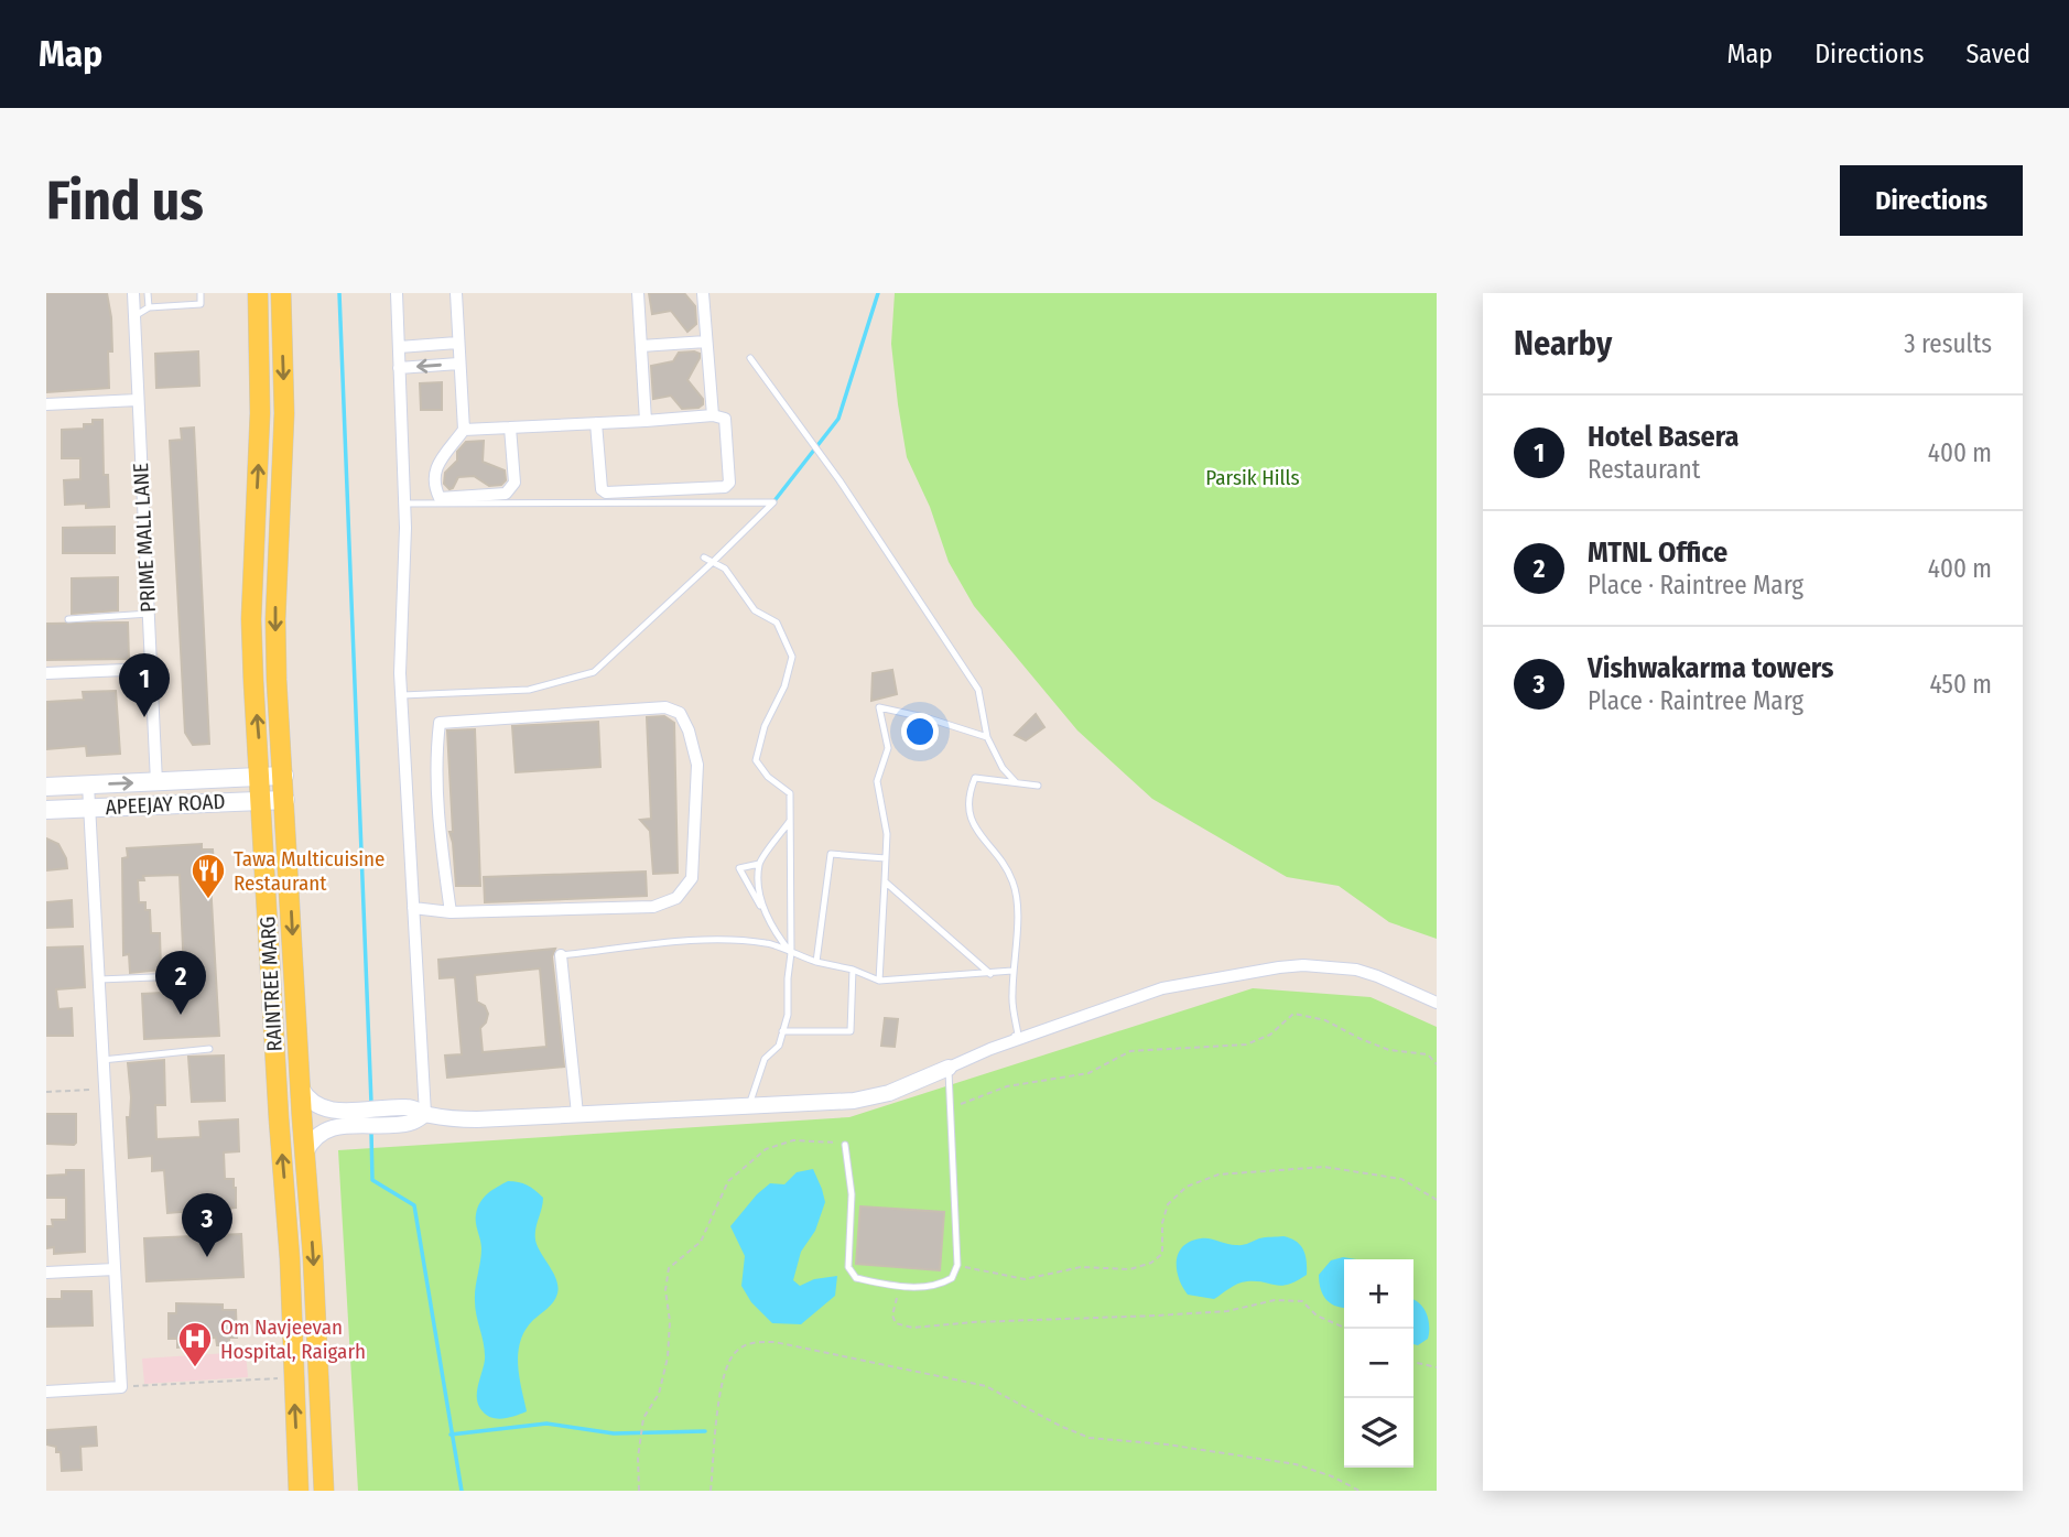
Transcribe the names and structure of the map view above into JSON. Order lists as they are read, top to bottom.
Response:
{
  "streets": {
    "main road": ["APEEJAY ROAD", "RAINTREE MARG"],
    "street": ["PRIME MALL LANE"]
  },
  "crossings": [
    ["PRIME MALL LANE", "APEEJAY ROAD"],
    ["APEEJAY ROAD", "RAINTREE MARG"]
  ],
  "parks": ["Parsik Hills"],
  "places": {
    "restaurant": ["Tawa Multicuisine Restaurant"],
    "hospital": ["Om Navjeevan Hospital, Raigarh"]
  },
  "page": {
    "header": "Map",
    "nav": ["Map", "Directions", "Saved"],
    "buttons": "Directions",
    "title": "Find us",
    "heading": ["Nearby", "3 results"],
    "list": [
      {
        "mark": "1",
        "name": "Hotel Basera",
        "note": "Restaurant",
        "value": "400 m"
      },
      {
        "mark": "2",
        "name": "MTNL Office",
        "note": "Place · Raintree Marg",
        "value": "400 m"
      },
      {
        "mark": "3",
        "name": "Vishwakarma towers",
        "note": "Place · Raintree Marg",
        "value": "450 m"
      }
    ],
    "pins": ["1", "2", "3"],
    "map_buttons": ["+", "−"]
  }
}
